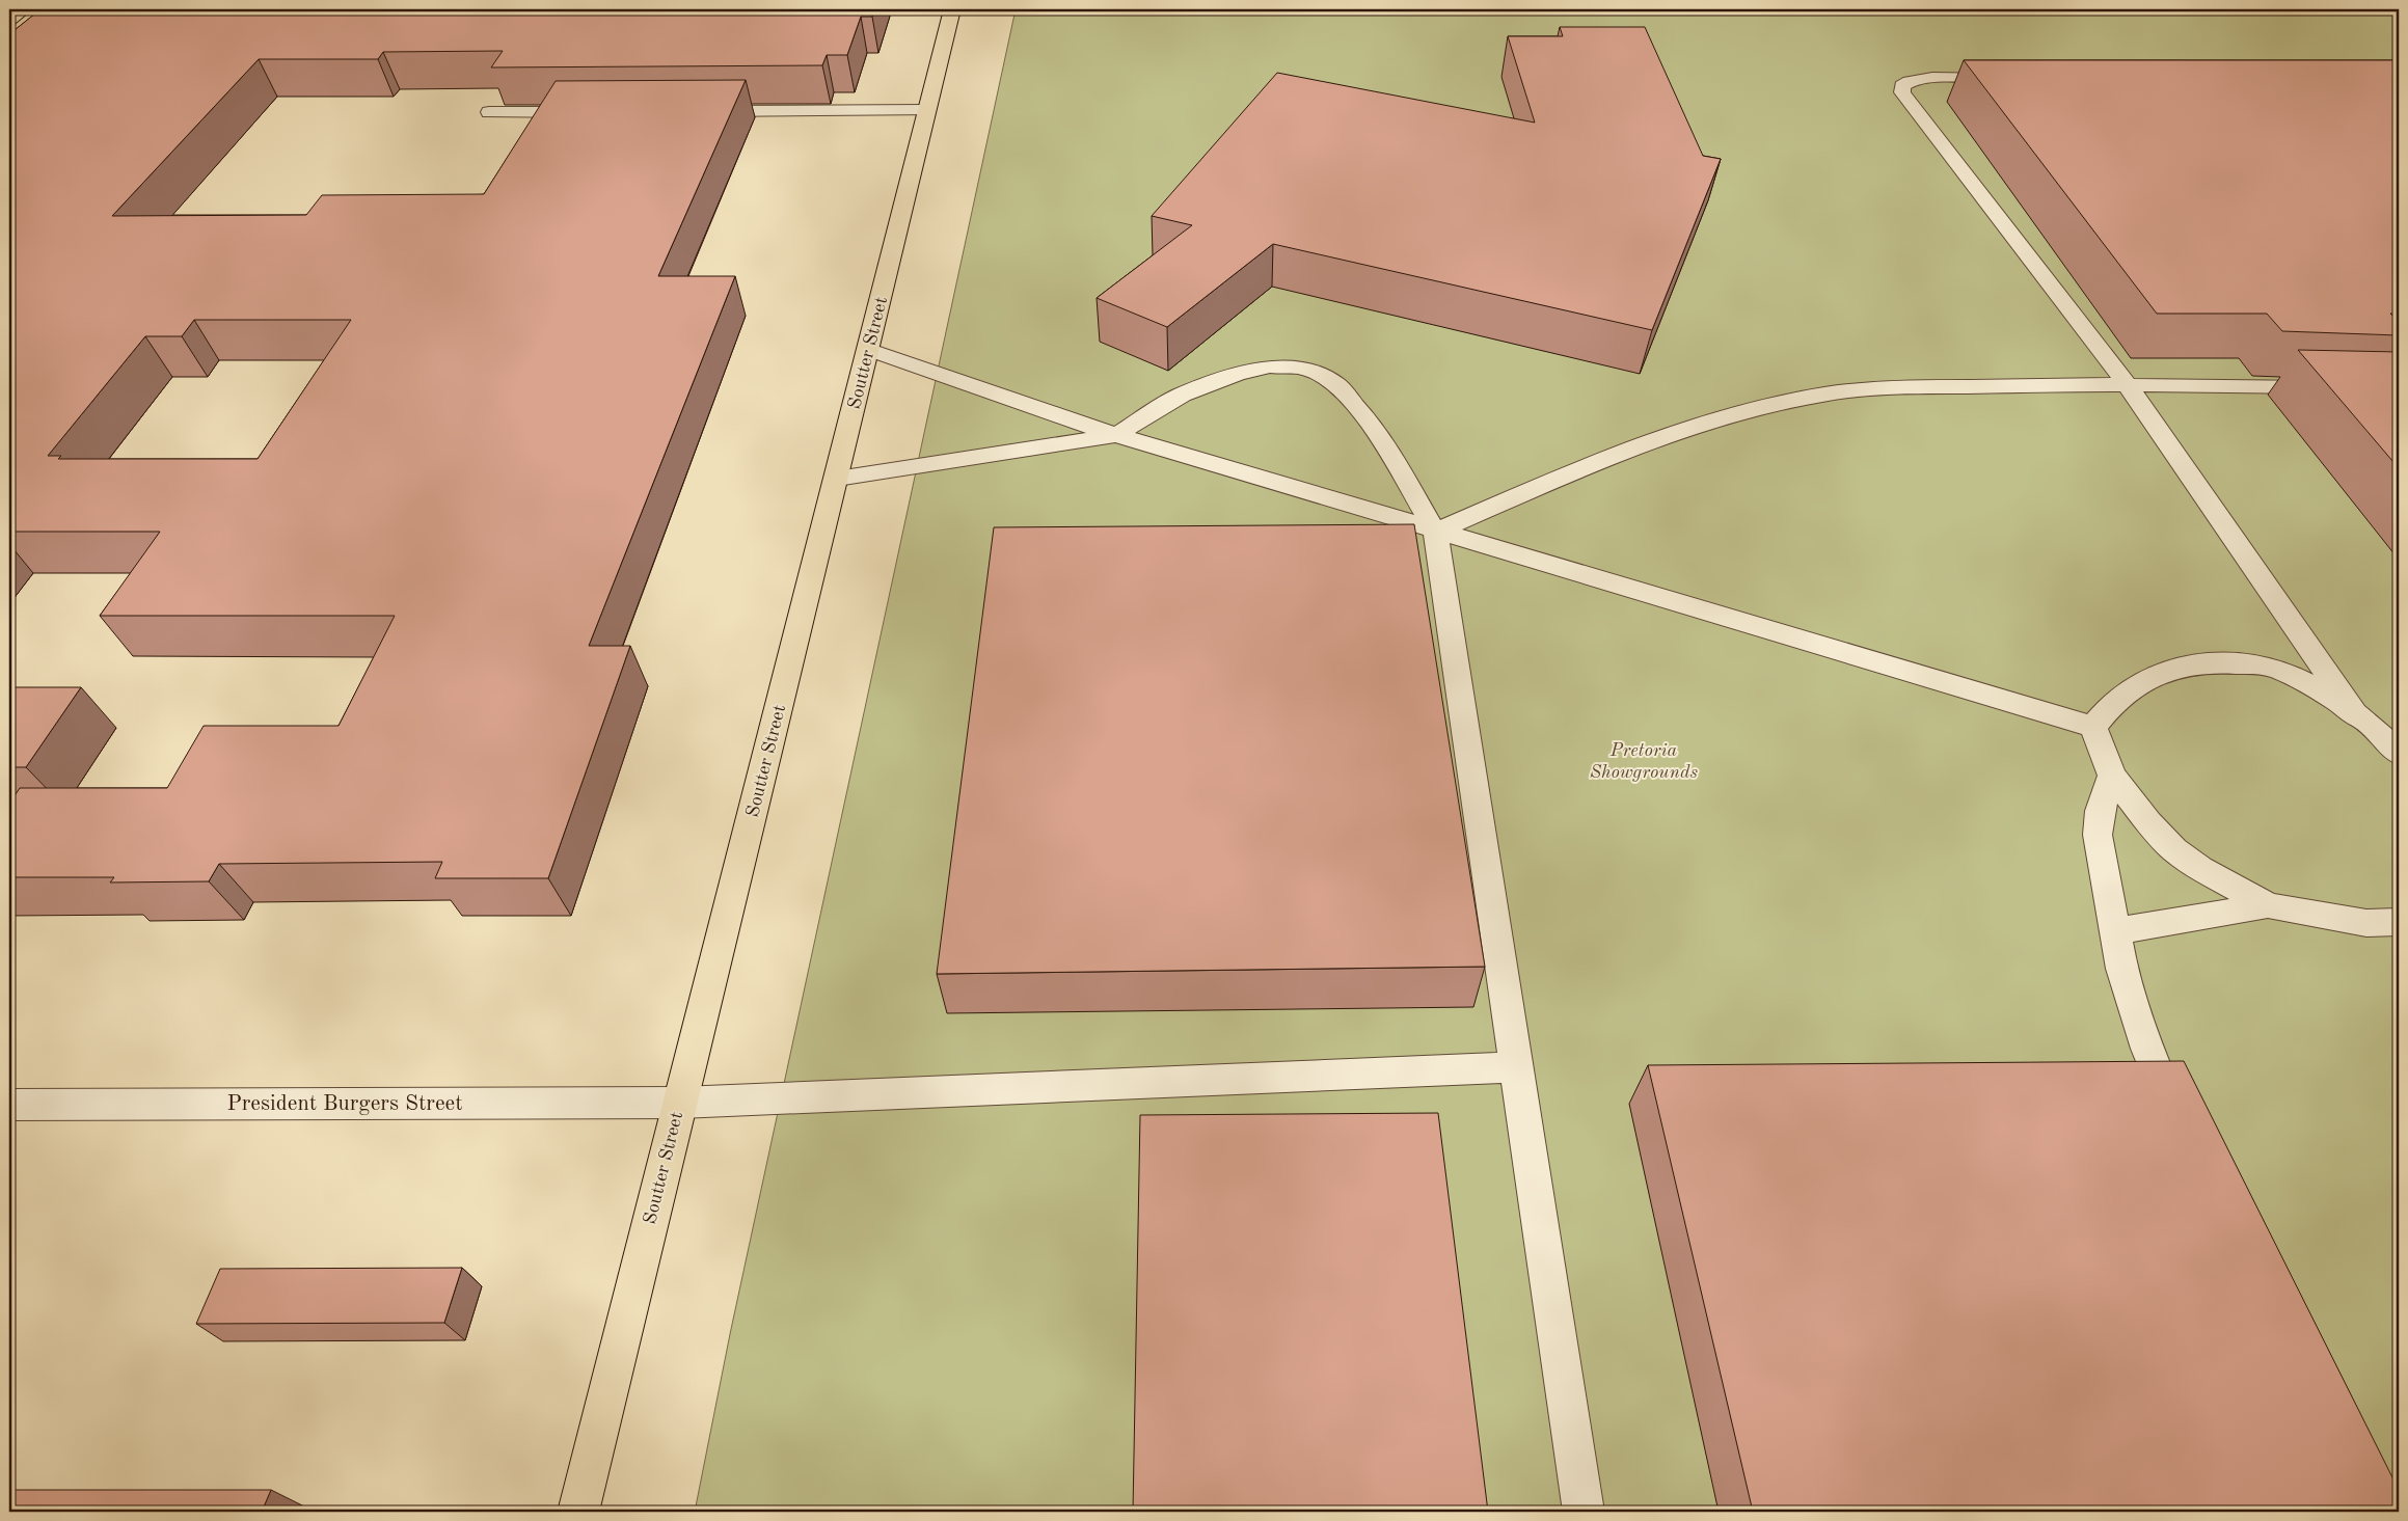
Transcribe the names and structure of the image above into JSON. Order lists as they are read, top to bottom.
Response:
{
  "streets": {
    "main road": ["Soutter Street"],
    "street": ["President Burgers Street"]
  },
  "crossings": [
    ["Soutter Street", "President Burgers Street"]
  ],
  "parks": ["Pretoria Showgrounds"]
}
